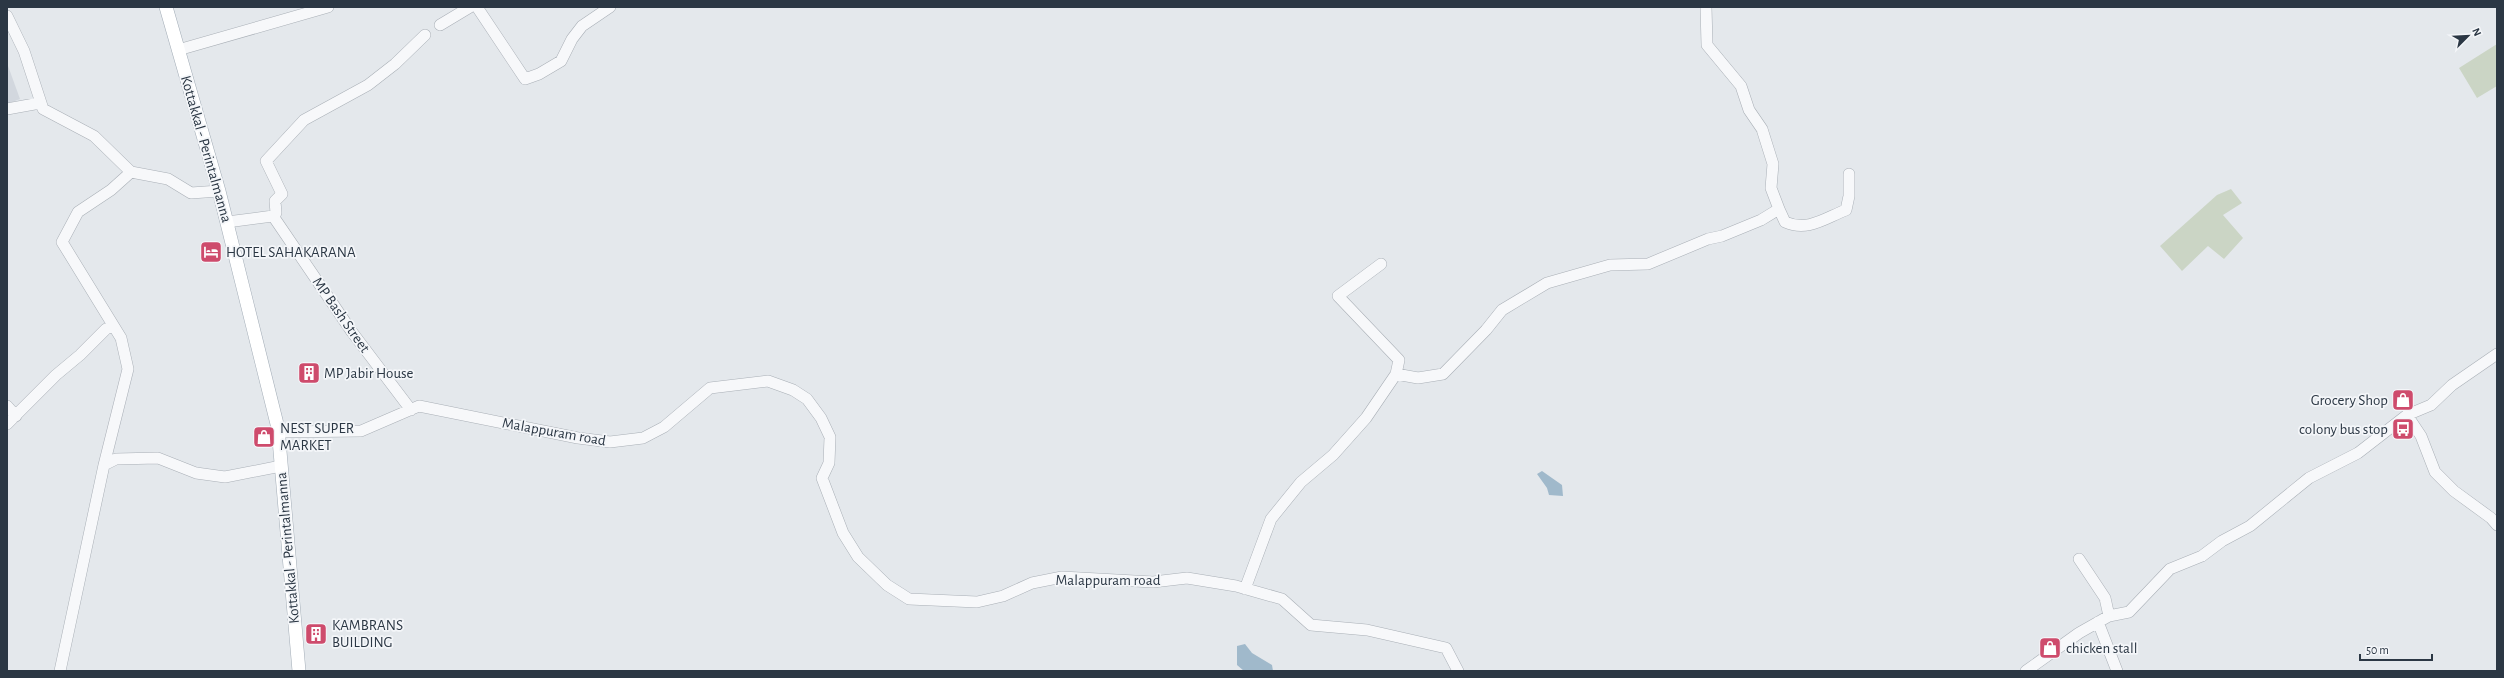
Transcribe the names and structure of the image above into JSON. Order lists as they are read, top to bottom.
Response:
{
  "streets": {
    "main road": ["Kottakkal - Perintalmanna"],
    "street": ["MP Bash Street", "Malappuram road"]
  },
  "crossings": [
    ["Kottakkal - Perintalmanna", "Malappuram road"],
    ["MP Bash Street", "Malappuram road"]
  ],
  "places": {
    "hotel": ["HOTEL SAHAKARANA"],
    "building": ["MP Jabir House", "KAMBRANS BUILDING"],
    "shop": ["Grocery Shop", "NEST SUPER MARKET", "chicken stall"],
    "bus stop": ["colony bus stop"]
  },
  "scale_bar": "50 m",
  "north": "top right"
}
